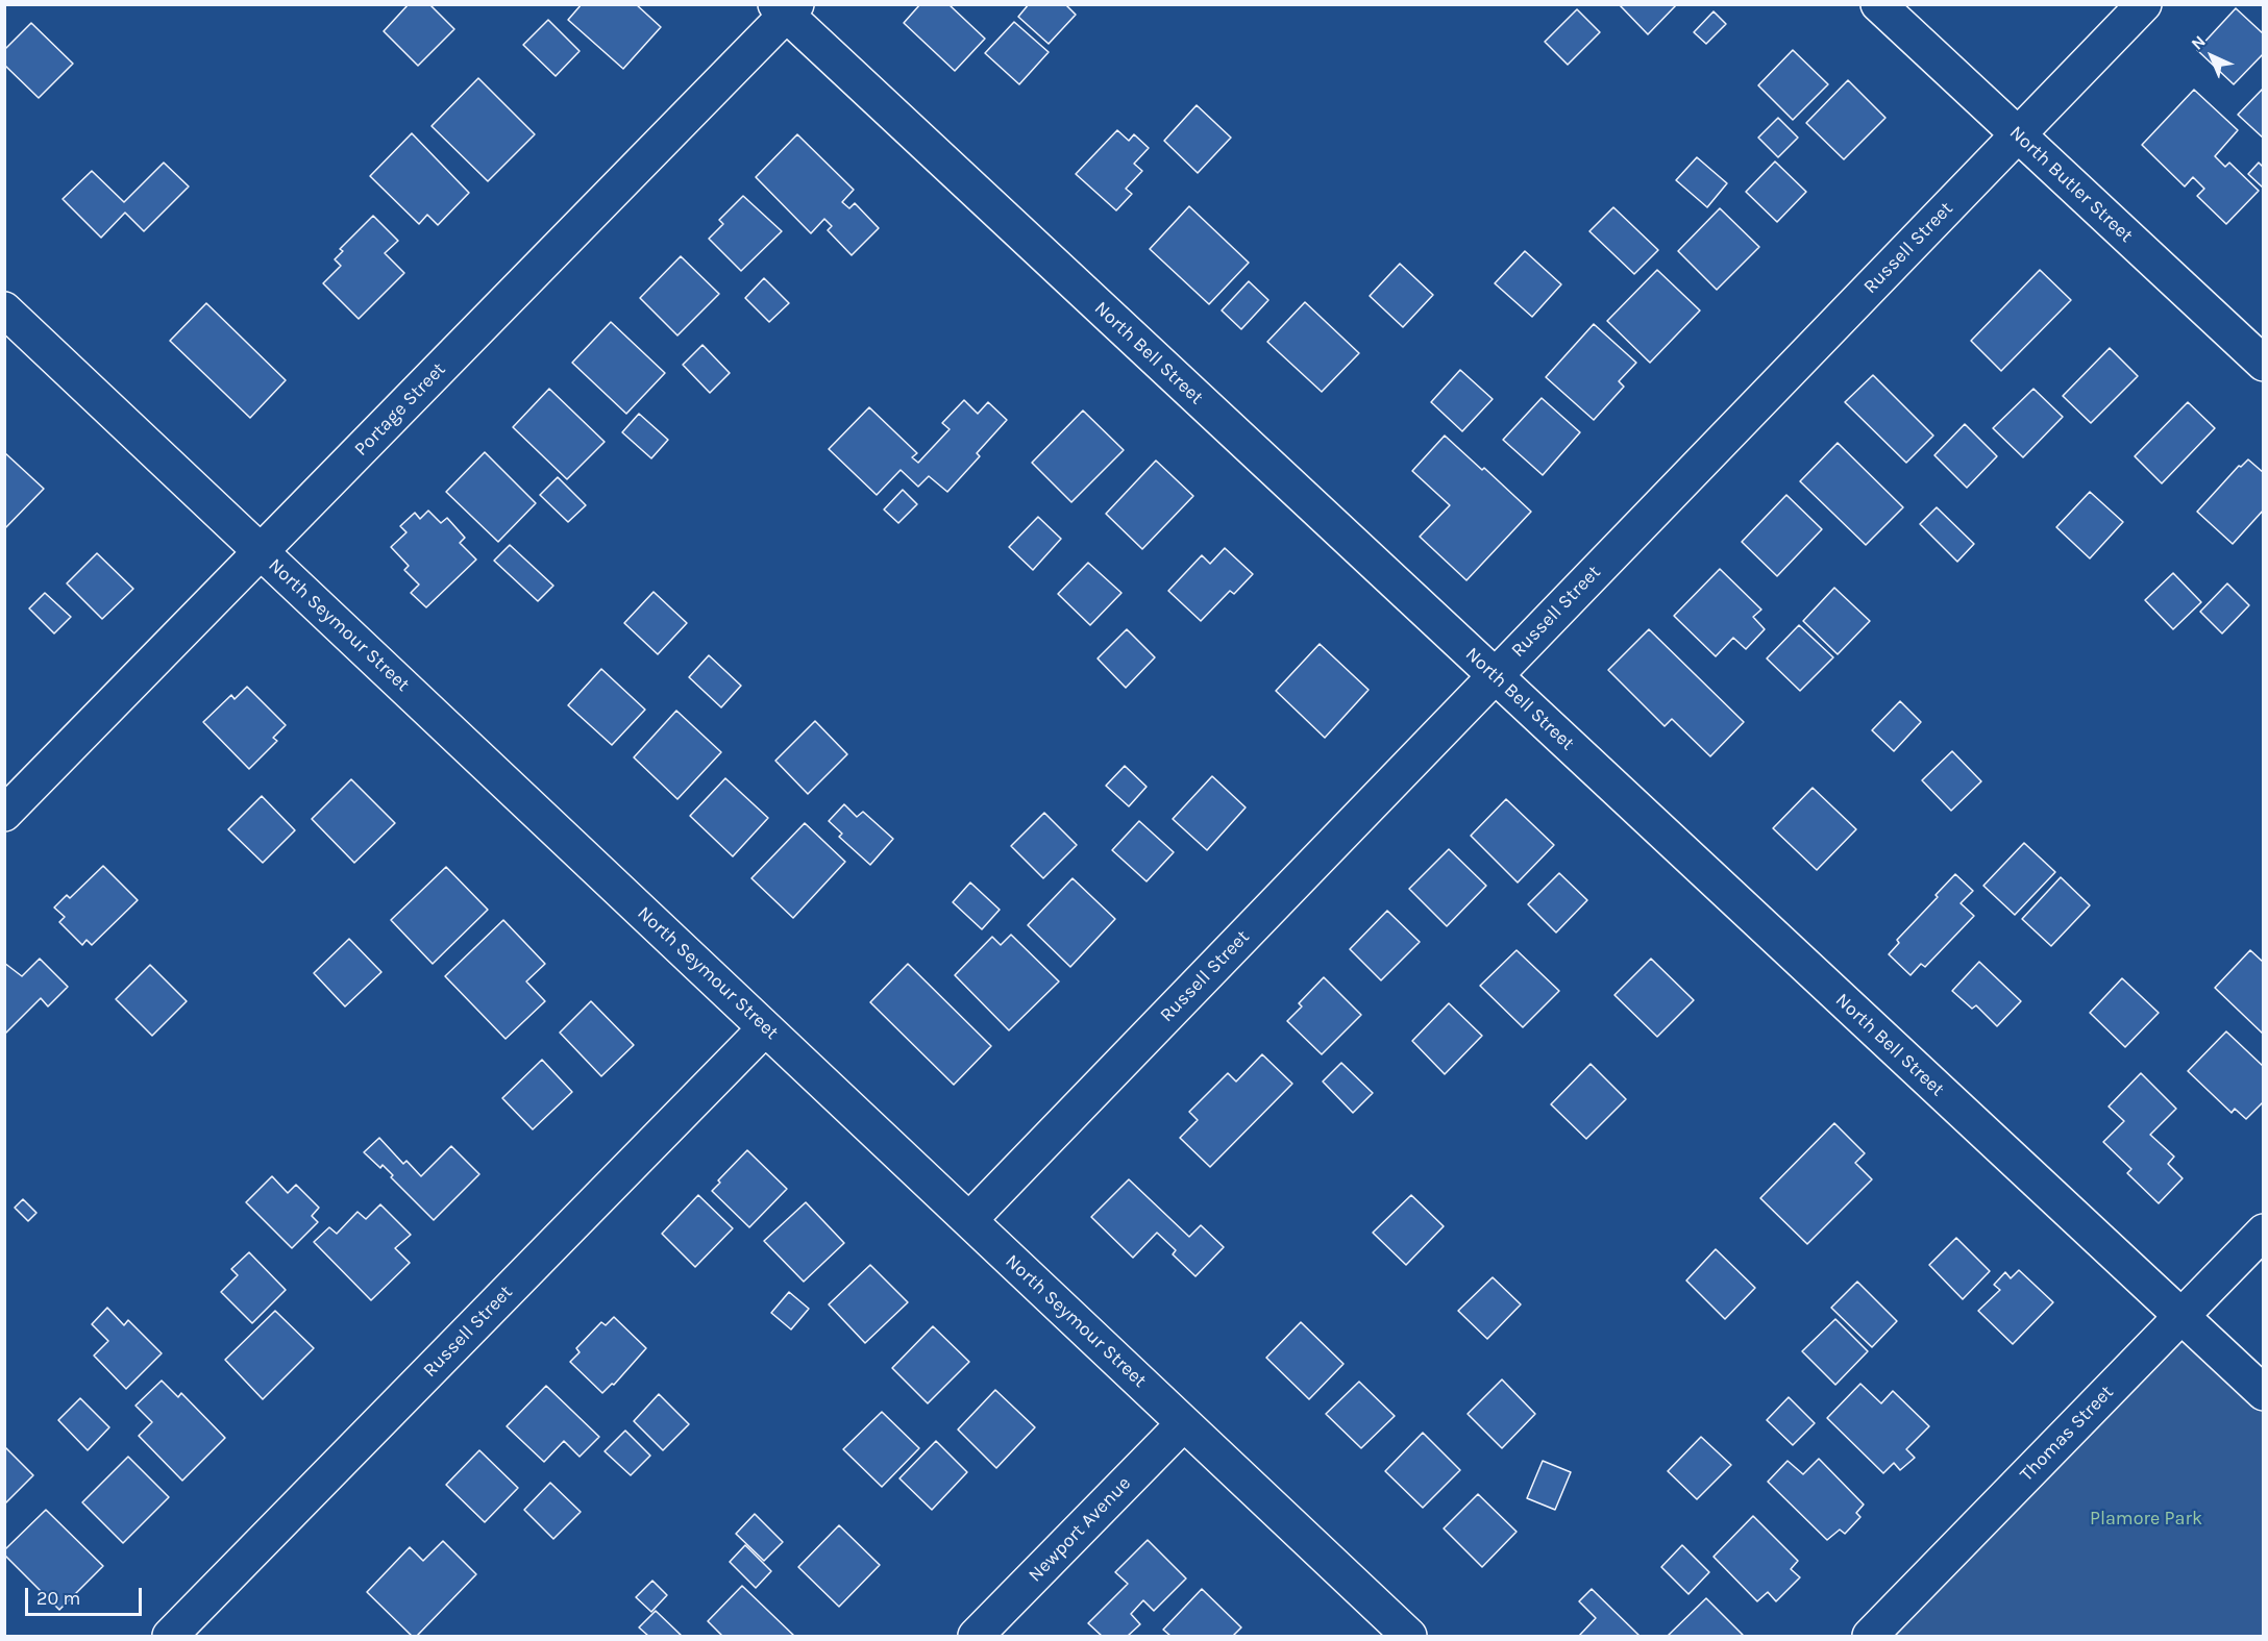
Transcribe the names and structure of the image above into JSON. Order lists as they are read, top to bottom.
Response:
{
  "streets": {
    "street": [
      "North Butler Street",
      "Russell Street",
      "North Bell Street",
      "Portage Street",
      "North Seymour Street",
      "Thomas Street",
      "Newport Avenue"
    ]
  },
  "crossings": [
    ["North Butler Street", "Russell Street"],
    ["Russell Street", "North Bell Street"],
    ["Russell Street", "North Seymour Street"],
    ["North Bell Street", "Portage Street"],
    ["North Bell Street", "Thomas Street"],
    ["Portage Street", "North Seymour Street"],
    ["North Seymour Street", "Newport Avenue"]
  ],
  "parks": ["Plamore Park"],
  "scale_bar": "20 m",
  "north": "top left"
}
